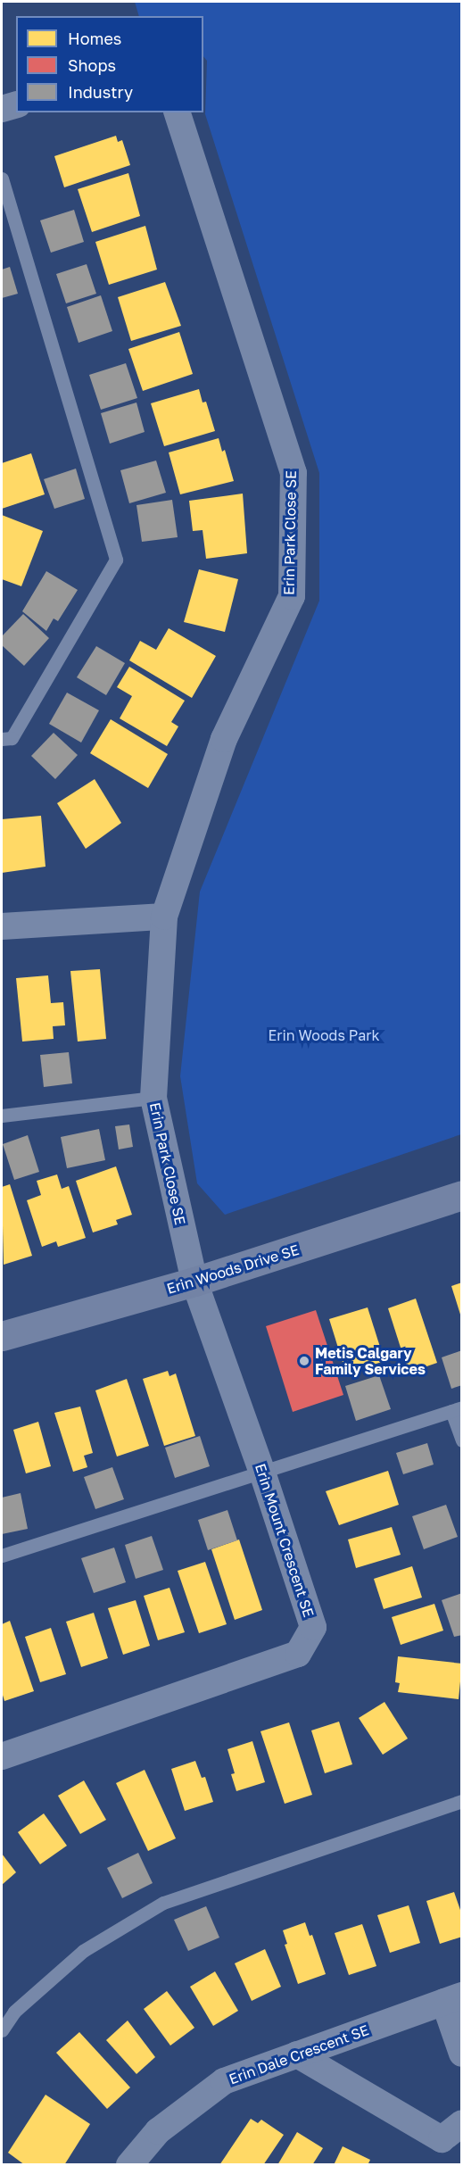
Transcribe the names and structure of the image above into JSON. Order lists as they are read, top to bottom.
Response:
{
  "streets": {
    "street": [
      "Erin Park Close SE",
      "Erin Woods Drive SE",
      "Erin Mount Crescent SE",
      "Erin Dale Crescent SE"
    ]
  },
  "crossings": [
    ["Erin Park Close SE", "Erin Woods Drive SE"],
    ["Erin Park Close SE", "Erin Mount Crescent SE"],
    ["Erin Woods Drive SE", "Erin Mount Crescent SE"]
  ],
  "parks": ["Erin Woods Park"],
  "places": ["Metis Calgary Family Services"],
  "legend": ["Homes", "Shops", "Industry"]
}
